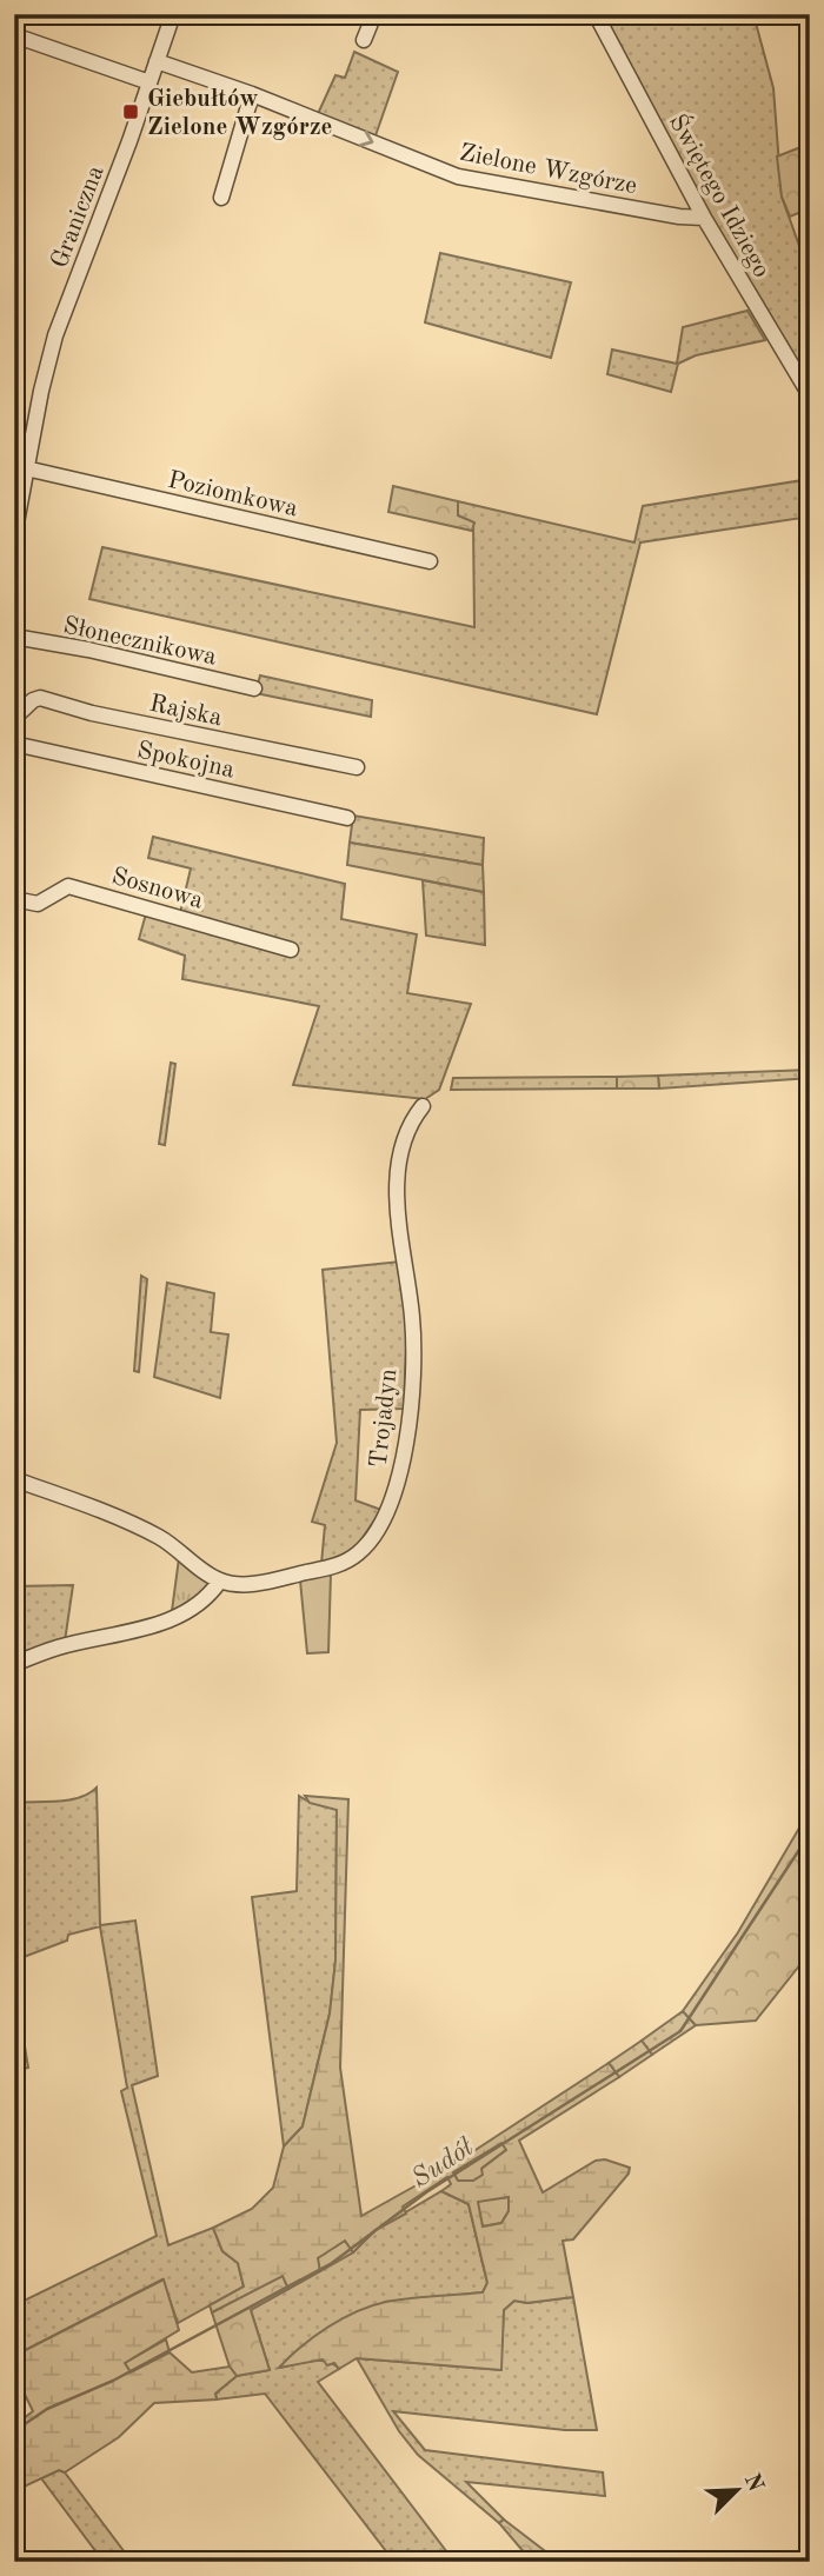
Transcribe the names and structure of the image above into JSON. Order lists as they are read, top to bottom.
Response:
{
  "streets": {
    "street": [
      "Zielone Wzgórze",
      "Świętego Idziego",
      "Graniczna",
      "Poziomkowa",
      "Słonecznikowa",
      "Rajska",
      "Spokojna",
      "Sosnowa",
      "Trojadyn"
    ]
  },
  "crossings": [
    ["Zielone Wzgórze", "Świętego Idziego"],
    ["Zielone Wzgórze", "Graniczna"],
    ["Graniczna", "Poziomkowa"]
  ],
  "one_way": ["Zielone Wzgórze"],
  "water": ["Sudół"],
  "places": {
    "transit": ["Giebułtów Zielone Wzgórze"]
  },
  "north": "top right"
}
